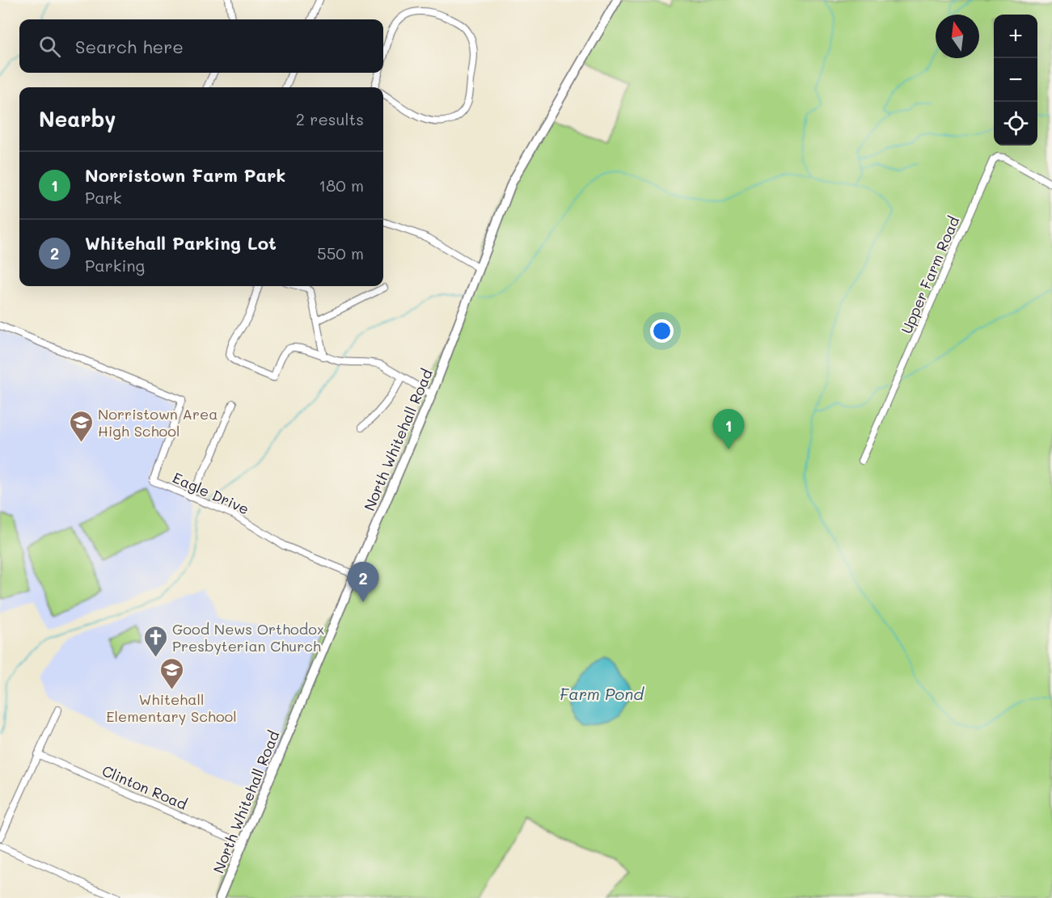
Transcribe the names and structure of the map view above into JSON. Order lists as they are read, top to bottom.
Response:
{
  "streets": {
    "main road": ["North Whitehall Road"],
    "street": ["Upper Farm Road", "Eagle Drive", "Clinton Road"]
  },
  "crossings": [
    ["North Whitehall Road", "Eagle Drive"],
    ["North Whitehall Road", "Clinton Road"]
  ],
  "water": ["Farm Pond"],
  "places": {
    "school or university": ["Norristown Area High School", "Whitehall Elementary School"],
    "church": ["Good News Orthodox Presbyterian Church"]
  },
  "north": "top",
  "page": {
    "map_buttons": ["+", "−"],
    "search": "Search here",
    "heading": ["Nearby", "2 results"],
    "list": [
      {
        "mark": "1",
        "name": "Norristown Farm Park",
        "note": "Park",
        "value": "180 m"
      },
      {
        "mark": "2",
        "name": "Whitehall Parking Lot",
        "note": "Parking",
        "value": "550 m"
      }
    ],
    "pins": ["1", "2"]
  }
}
